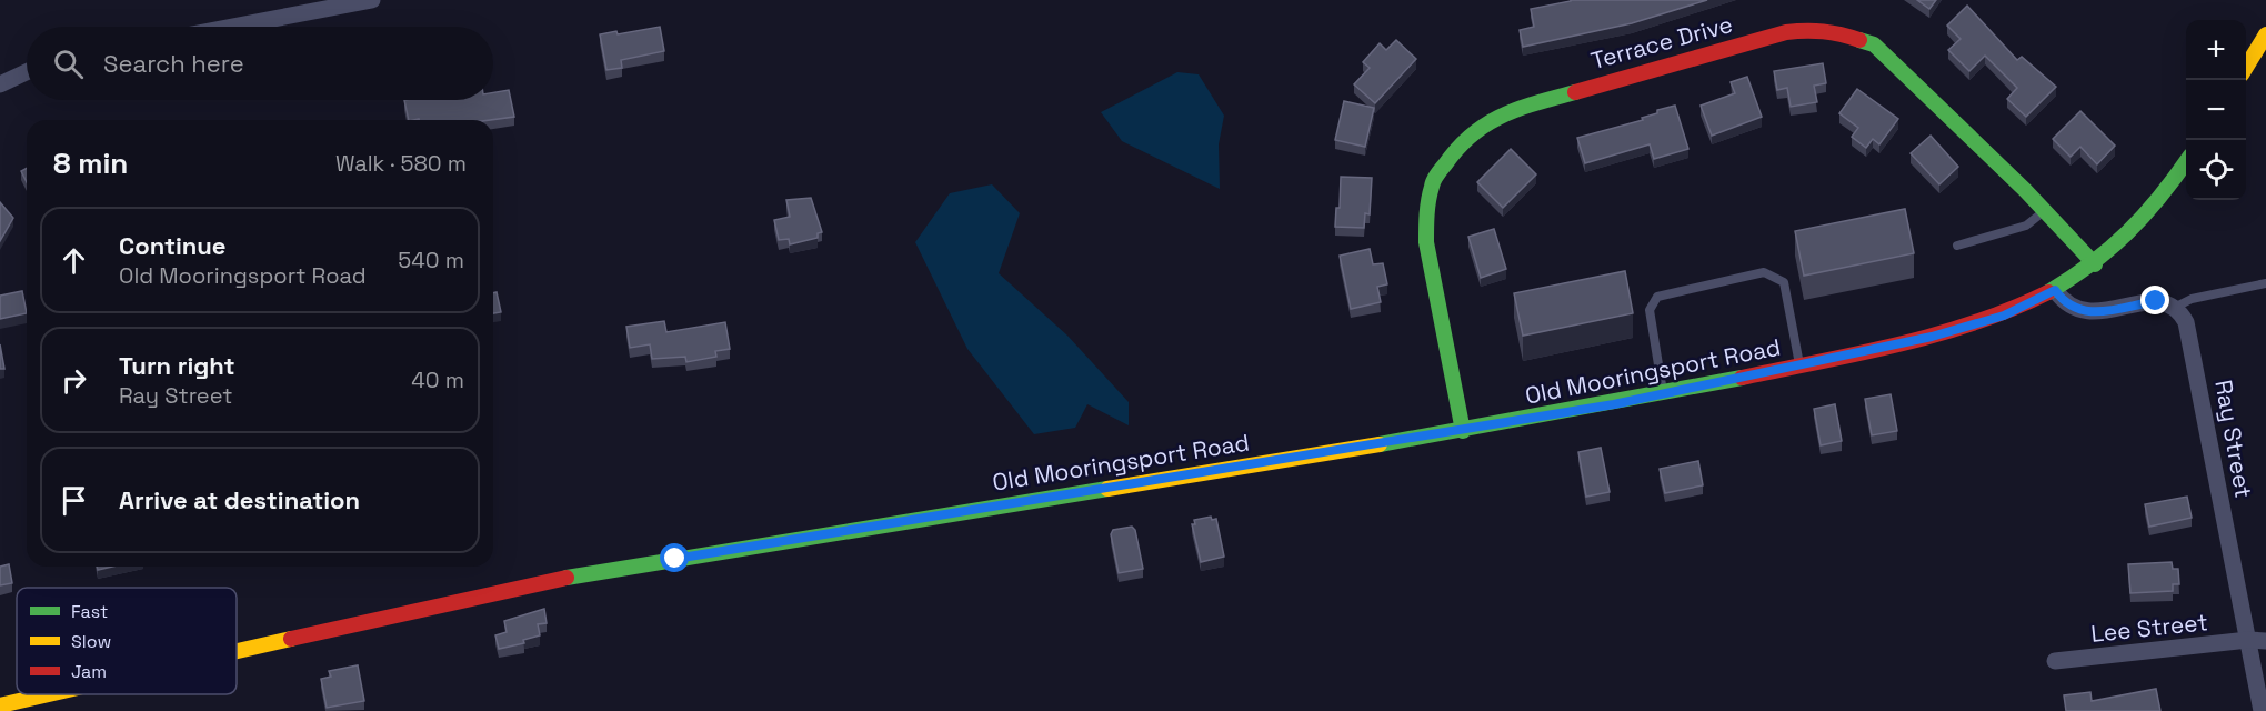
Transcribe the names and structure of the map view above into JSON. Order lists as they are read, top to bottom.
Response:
{
  "streets": {
    "main road": ["Terrace Drive", "Old Mooringsport Road"],
    "street": ["Ray Street", "Lee Street"]
  },
  "crossings": [
    ["Terrace Drive", "Old Mooringsport Road"],
    ["Ray Street", "Lee Street"]
  ],
  "legend": ["Fast", "Slow", "Jam"],
  "page": {
    "map_buttons": ["+", "−"],
    "search": "Search here",
    "heading": ["8 min", "Walk · 580 m"],
    "list": [
      ["Continue", "Old Mooringsport Road", "540 m"],
      ["Turn right", "Ray Street", "40 m"],
      "Arrive at destination"
    ]
  }
}
